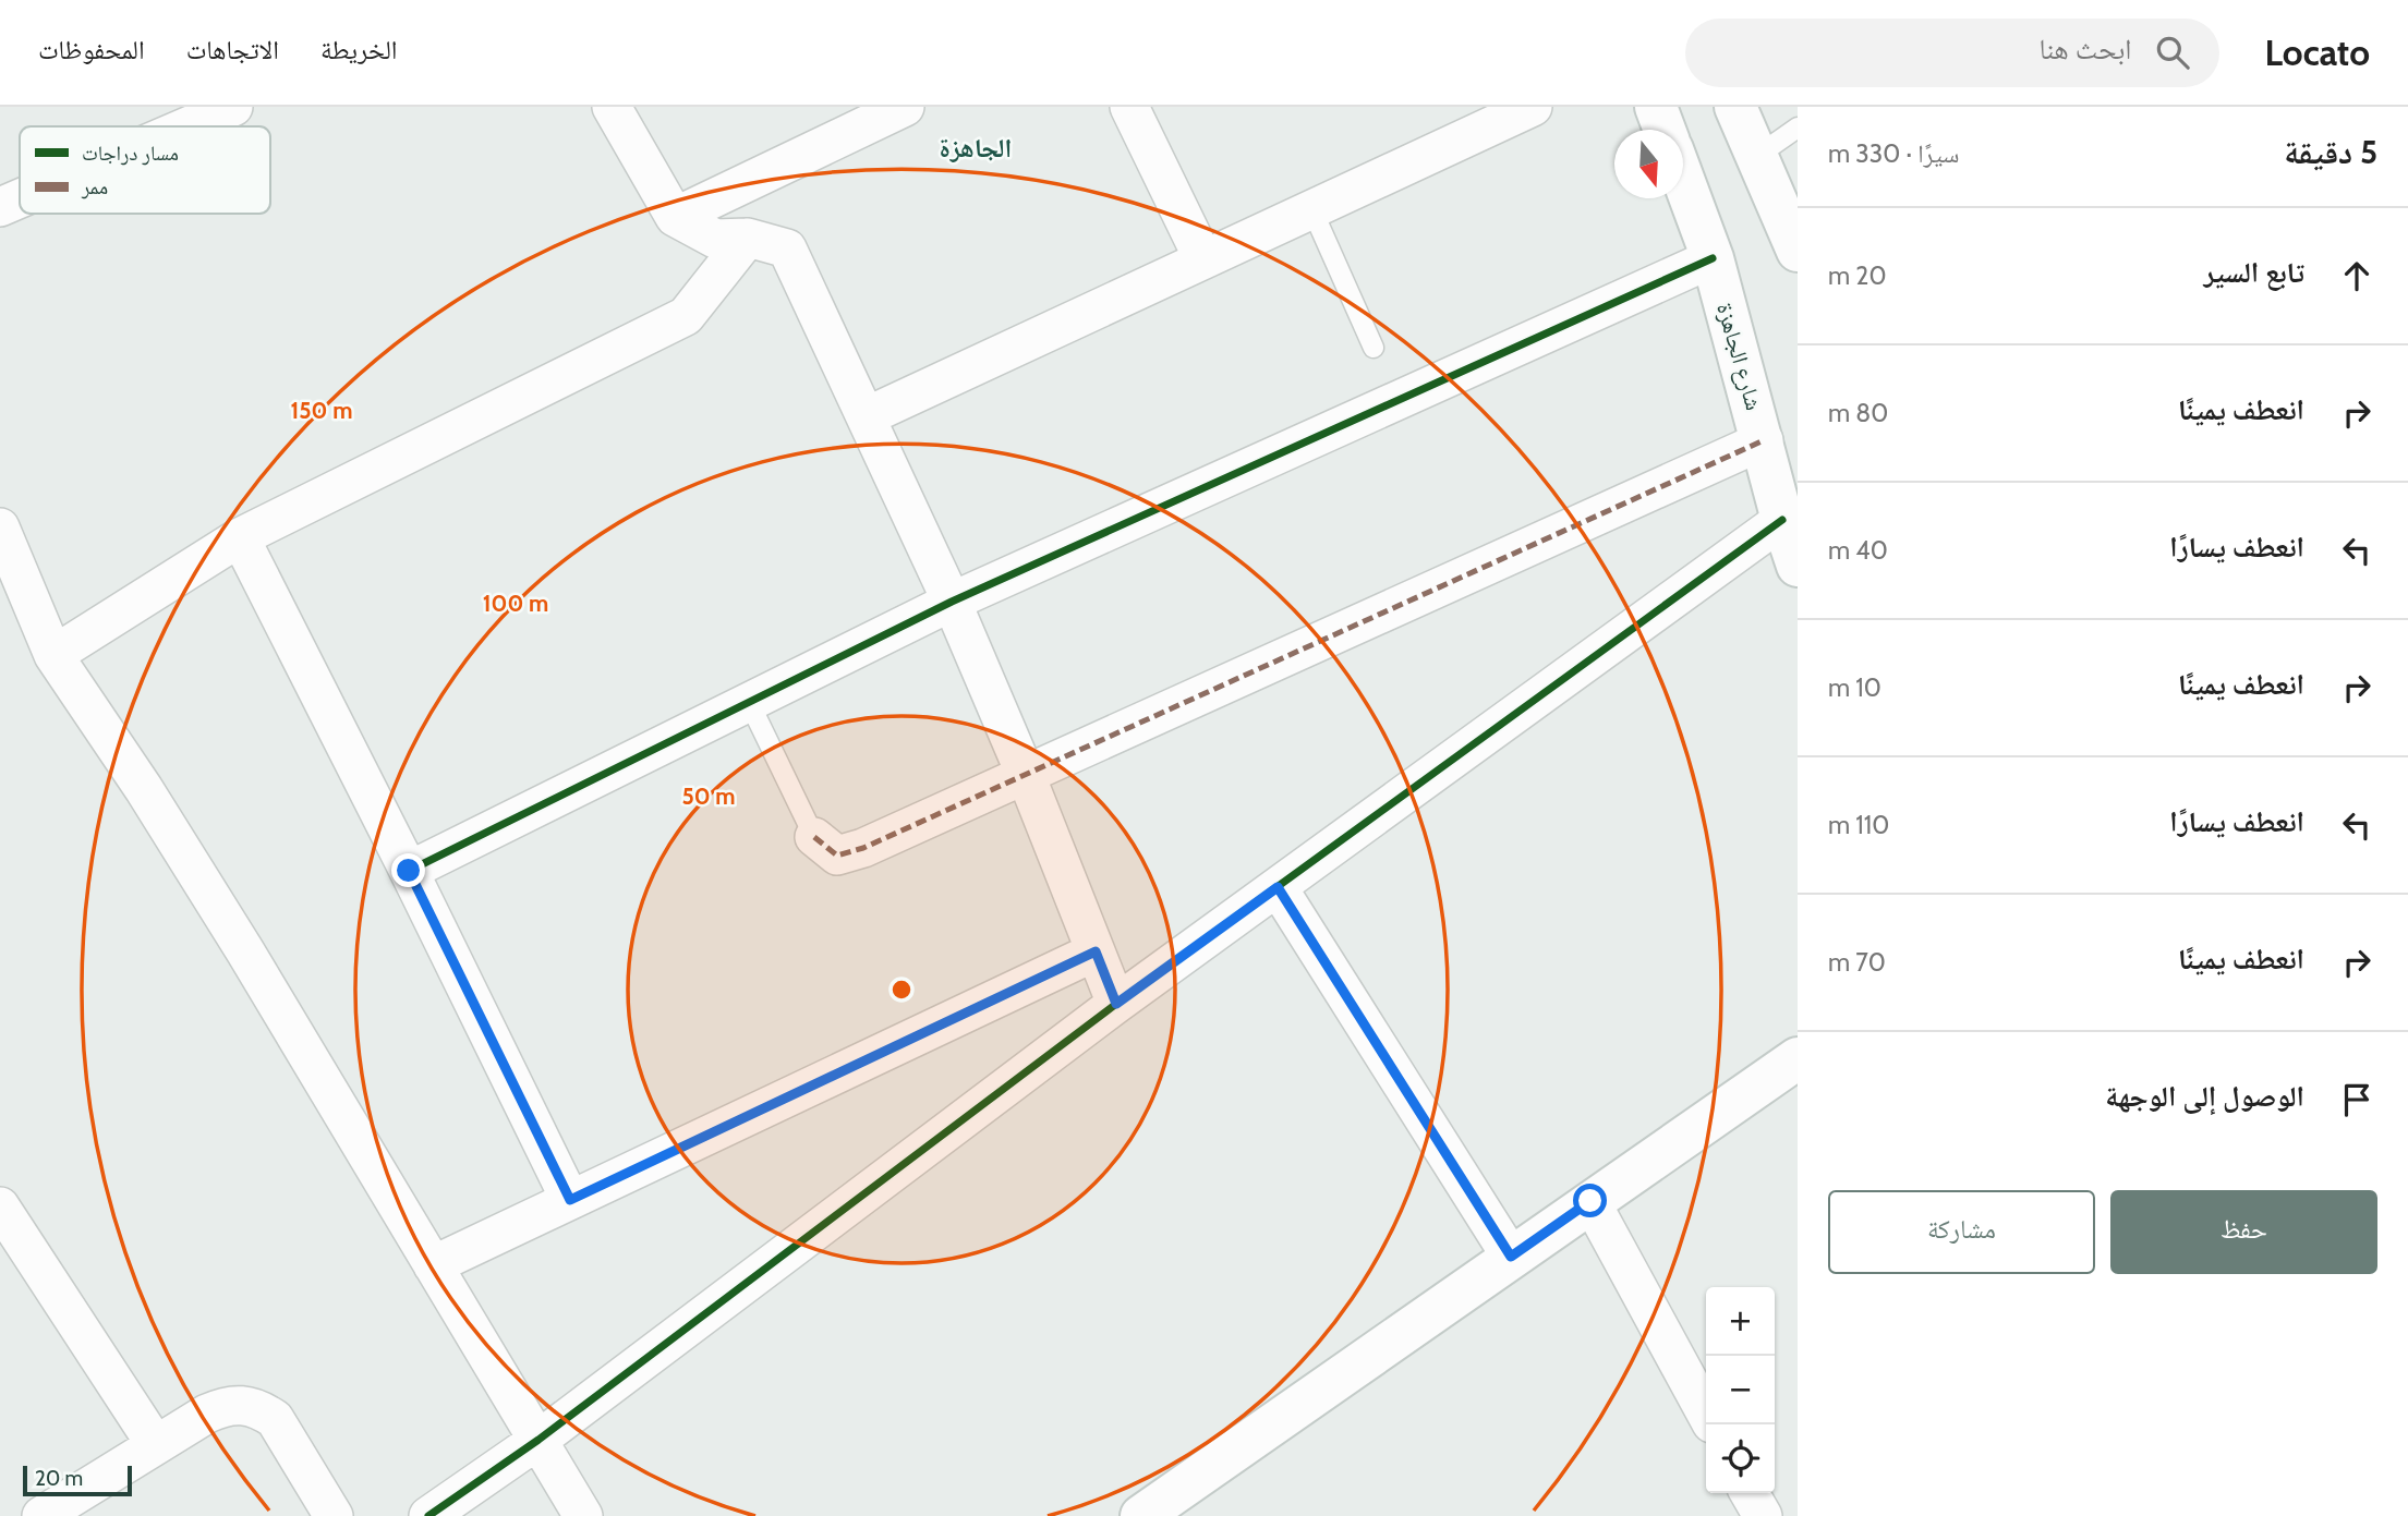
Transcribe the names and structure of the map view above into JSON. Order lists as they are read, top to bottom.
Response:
{
  "streets": {
    "street": ["شارع الجاهزة"]
  },
  "districts": ["الجاهزة"],
  "legend": ["مسار دراجات", "ممر"],
  "scale_bar": "20 m",
  "north": "bottom",
  "page": {
    "header": "Locato",
    "search": "ابحث هنا",
    "nav": ["الخريطة", "الاتجاهات", "المحفوظات"],
    "heading": ["5 دقيقة", "سيرًا · 330 m"],
    "list": [
      ["تابع السير", "20 m"],
      ["انعطف يمينًا", "80 m"],
      ["انعطف يسارًا", "40 m"],
      ["انعطف يمينًا", "10 m"],
      ["انعطف يسارًا", "110 m"],
      ["انعطف يمينًا", "70 m"],
      "الوصول إلى الوجهة"
    ],
    "buttons": ["حفظ", "مشاركة"],
    "map_buttons": ["+", "−"],
    "scale": "20 m"
  },
  "rings": ["150 m", "100 m", "50 m"]
}
